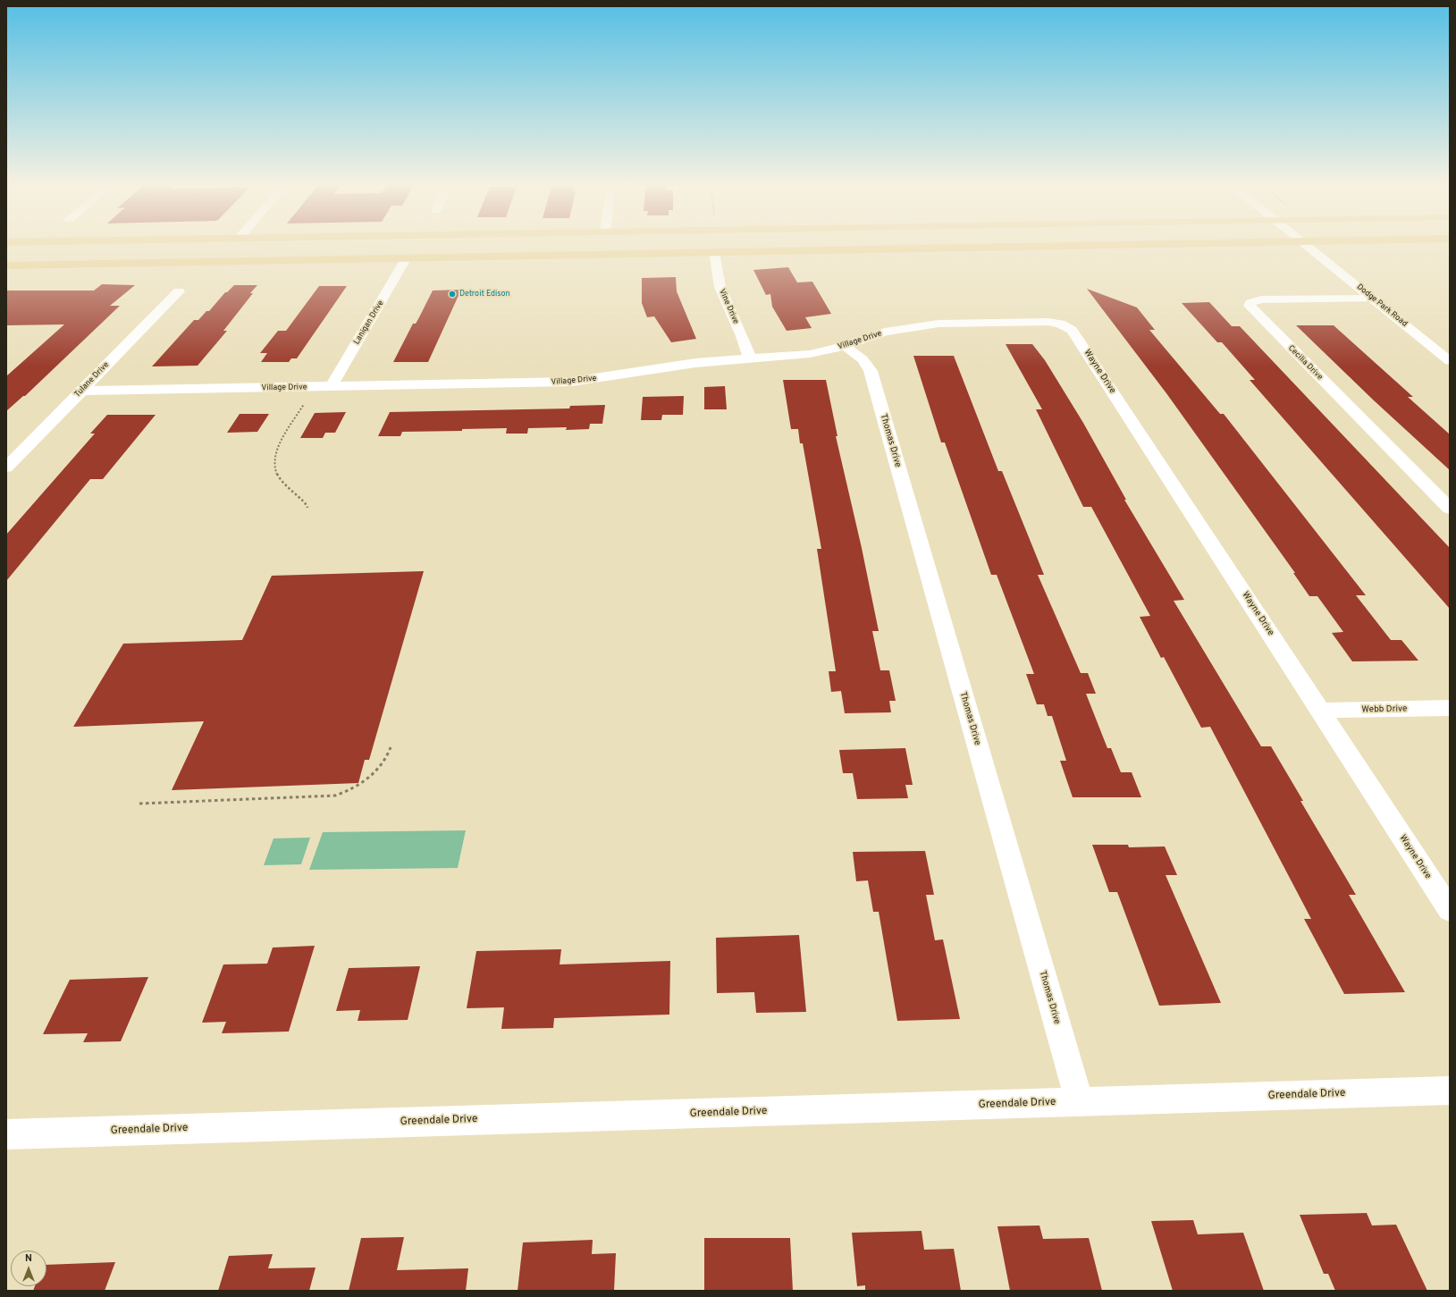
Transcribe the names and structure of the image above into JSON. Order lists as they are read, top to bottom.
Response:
{
  "streets": {
    "street": [
      "Dodge Park Road",
      "Vine Drive",
      "Lanigan Drive",
      "Village Drive",
      "Cecilia Drive",
      "Wayne Drive",
      "Tulane Drive",
      "Thomas Drive",
      "Webb Drive",
      "Greendale Drive"
    ]
  },
  "crossings": [
    ["Dodge Park Road", "Cecilia Drive"],
    ["Vine Drive", "Village Drive"],
    ["Lanigan Drive", "Village Drive"],
    ["Village Drive", "Wayne Drive"],
    ["Village Drive", "Tulane Drive"],
    ["Village Drive", "Thomas Drive"],
    ["Wayne Drive", "Webb Drive"],
    ["Thomas Drive", "Greendale Drive"]
  ],
  "places": ["Detroit Edison"],
  "north": "top"
}
